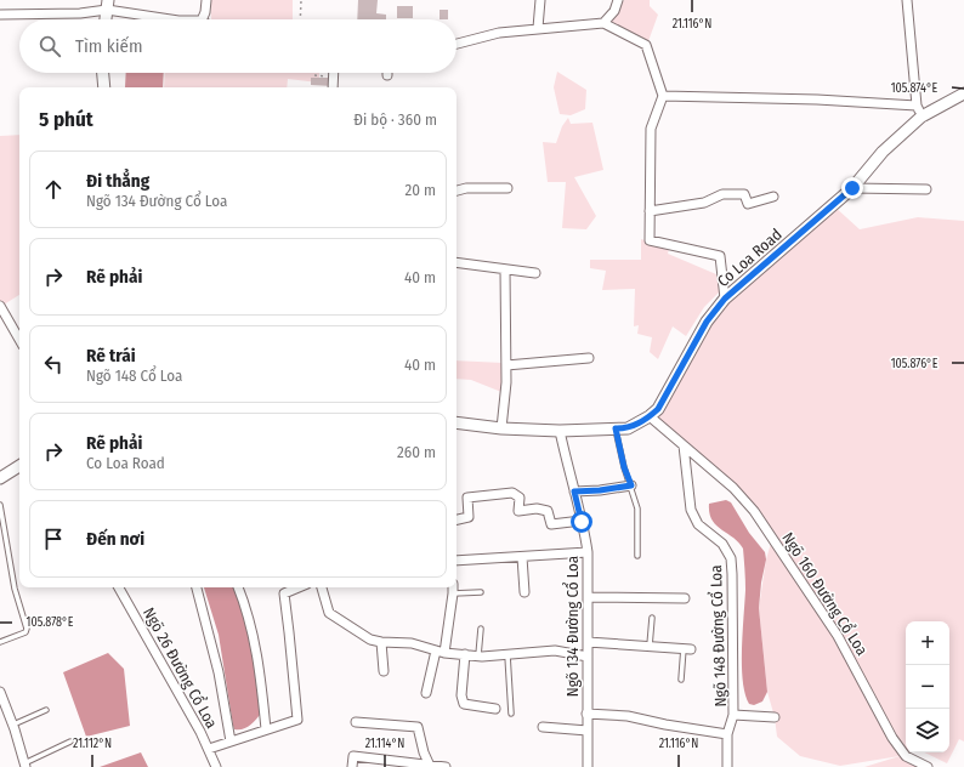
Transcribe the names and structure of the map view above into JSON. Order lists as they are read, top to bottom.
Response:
{
  "streets": {
    "street": [
      "Co Loa Road",
      "Ngõ 160 Đường Cổ Loa",
      "Ngõ 134 Đường Cổ Loa",
      "Ngõ 148 Đường Cổ Loa",
      "Ngõ 26 Đường Cổ Loa"
    ]
  },
  "crossings": [
    ["Co Loa Road", "Ngõ 134 Đường Cổ Loa"],
    ["Ngõ 160 Đường Cổ Loa", "Ngõ 148 Đường Cổ Loa"]
  ],
  "page": {
    "search": "Tìm kiếm",
    "heading": ["5 phút", "Đi bộ · 360 m"],
    "list": [
      ["Đi thẳng", "Ngõ 134 Đường Cổ Loa", "20 m"],
      ["Rẽ phải", "40 m"],
      ["Rẽ trái", "Ngõ 148 Cổ Loa", "40 m"],
      ["Rẽ phải", "Co Loa Road", "260 m"],
      "Đến nơi"
    ],
    "map_buttons": ["+", "−"]
  },
  "coordinates": [
    "21.116°N",
    "105.874°E",
    "105.876°E",
    "105.878°E",
    "21.112°N",
    "21.114°N"
  ]
}
